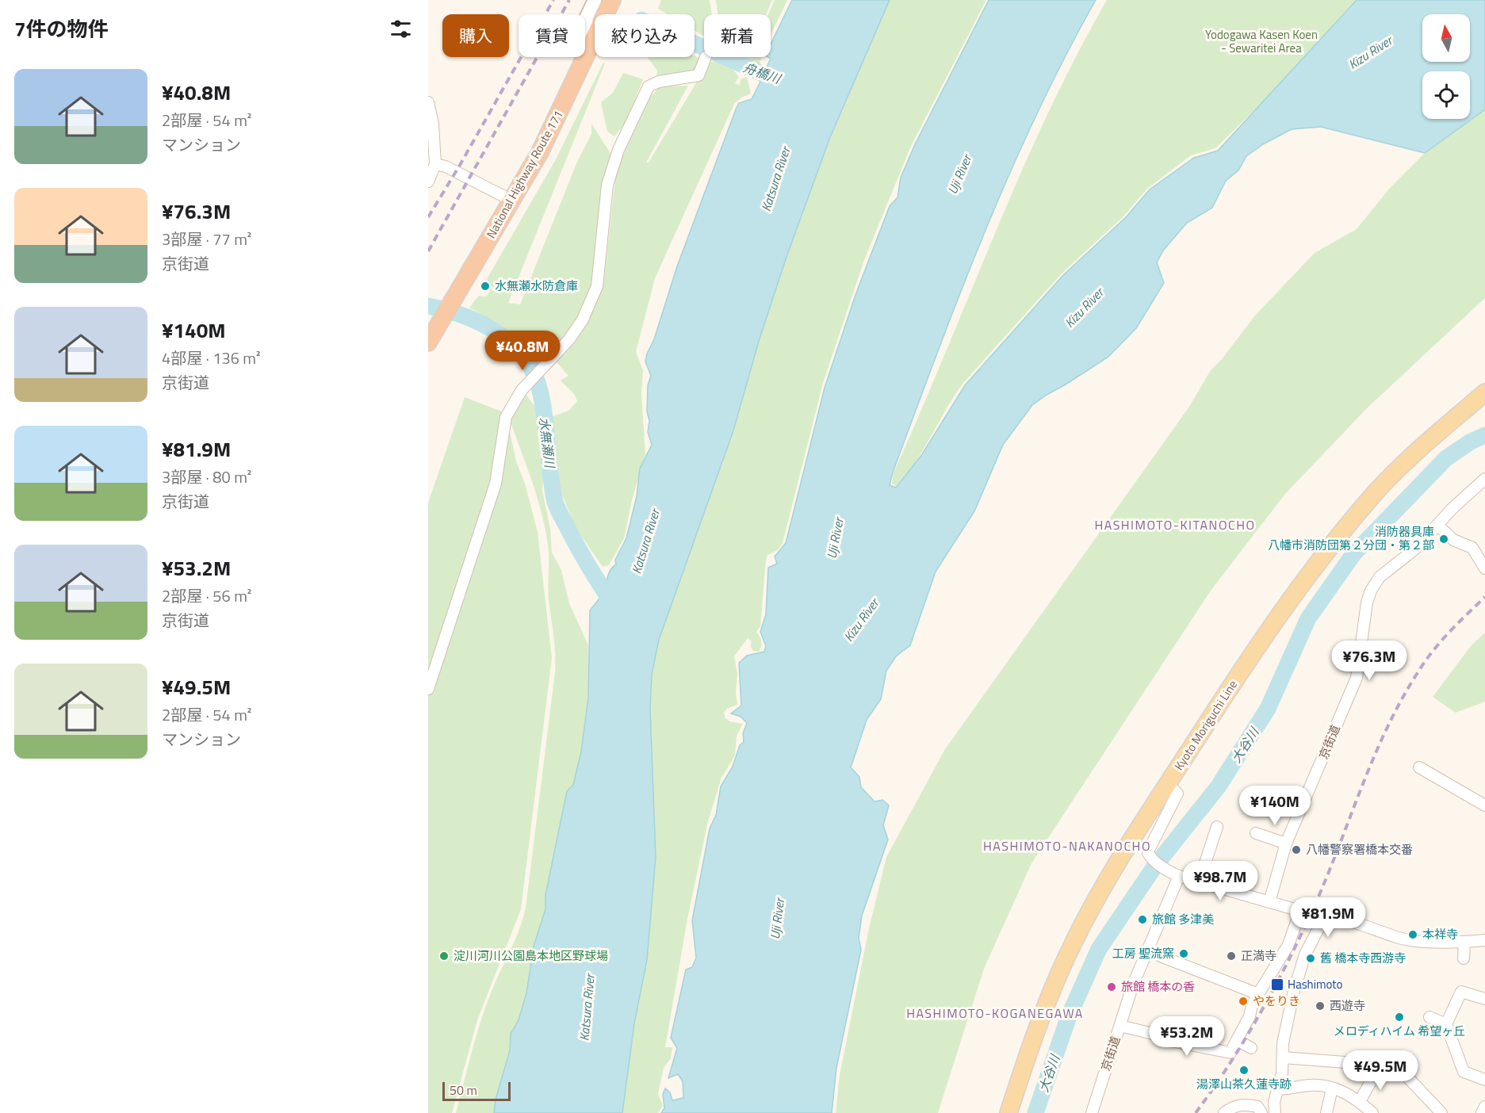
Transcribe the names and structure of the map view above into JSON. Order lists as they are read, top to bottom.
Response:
{
  "streets": {
    "highway": ["National Highway Route 171"],
    "main road": ["Kyoto Moriguchi Line"],
    "street": ["京街道"]
  },
  "districts": ["HASHIMOTO-KITANOCHO", "HASHIMOTO-NAKANOCHO", "HASHIMOTO-KOGANEGAWA"],
  "water": [
    "Kizu River",
    "舟橋川",
    "Uji River",
    "Katsura River",
    "水無瀬川",
    "大谷川"
  ],
  "parks": ["Yodogawa Kasen Koen - Sewaritei Area"],
  "places": {
    "other": [
      "水無瀬水防倉庫",
      "消防器具庫 八幡市消防団第２分団・第２部",
      "八幡警察署橋本交番",
      "旅館 多津美",
      "本祥寺",
      "工房 聖流窯",
      "淀川河川公園島本地区野球場",
      "正満寺",
      "舊 橋本寺西游寺",
      "旅館 橋本の香",
      "やをりき",
      "西遊寺",
      "メロディハイム 希望ヶ丘",
      "湯澤山茶久蓮寺跡"
    ],
    "transit": ["Hashimoto"]
  },
  "scale_bar": "50 m",
  "north": "top",
  "page": {
    "heading": "7件の物件",
    "chip": [
      "購入",
      "賃貸",
      "絞り込み",
      "新着"
    ],
    "list": [
      {
        "name": "¥40.8M",
        "note": "2部屋 · 54 m² · マンション"
      },
      {
        "name": "¥76.3M",
        "note": "3部屋 · 77 m² · 京街道"
      },
      {
        "name": "¥140M",
        "note": "4部屋 · 136 m² · 京街道"
      },
      {
        "name": "¥81.9M",
        "note": "3部屋 · 80 m² · 京街道"
      },
      {
        "name": "¥53.2M",
        "note": "2部屋 · 56 m² · 京街道"
      },
      {
        "name": "¥49.5M",
        "note": "2部屋 · 54 m² · マンション"
      }
    ],
    "price": [
      "¥40.8M",
      "¥76.3M",
      "¥140M",
      "¥98.7M",
      "¥81.9M",
      "¥53.2M",
      "¥49.5M"
    ],
    "scale": "50 m"
  }
}
